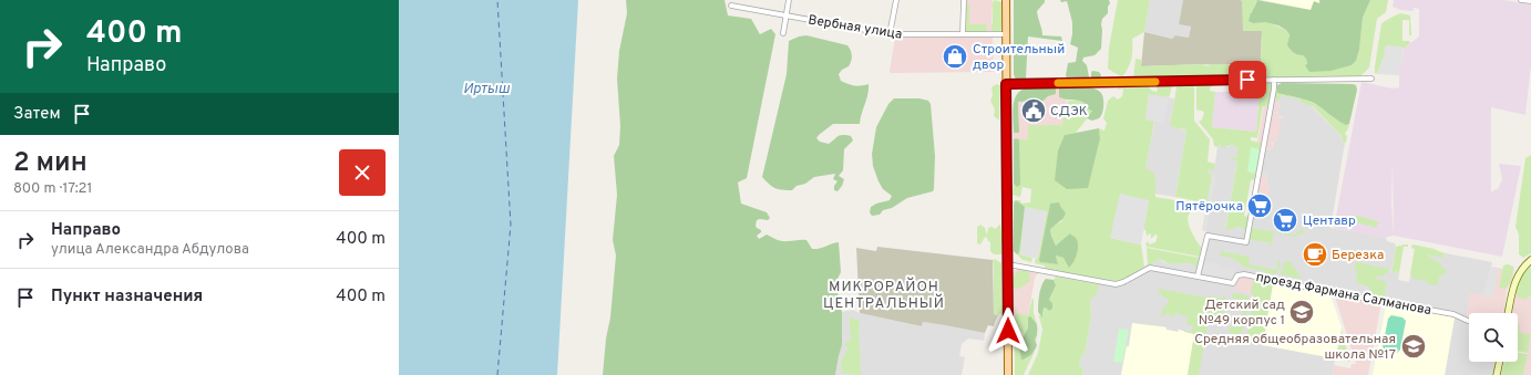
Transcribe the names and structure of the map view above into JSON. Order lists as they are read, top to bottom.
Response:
{
  "streets": {
    "street": ["Вербная улица", "проезд Фармана Салманова"]
  },
  "districts": ["МИКРОРАЙОН ЦЕНТРАЛЬНЫЙ"],
  "water": ["Иртыш"],
  "places": {
    "shop": ["Строительный двор"],
    "public building": ["СДЭК"],
    "supermarket": ["Пятёрочка", "Центавр"],
    "cafe": ["Березка"],
    "school or university": ["Детский сад №49 корпус 1", "Средняя общеобразовательная школа №17"]
  },
  "page": {
    "turn": ["400 m", "Направо"],
    "then": "Затем",
    "heading": ["2 мин", "800 m · 17:21"],
    "list": [
      {
        "name": "Направо",
        "note": "улица Александра Абдулова",
        "value": "400 m"
      },
      {
        "name": "Пункт назначения",
        "value": "400 m"
      }
    ]
  }
}
